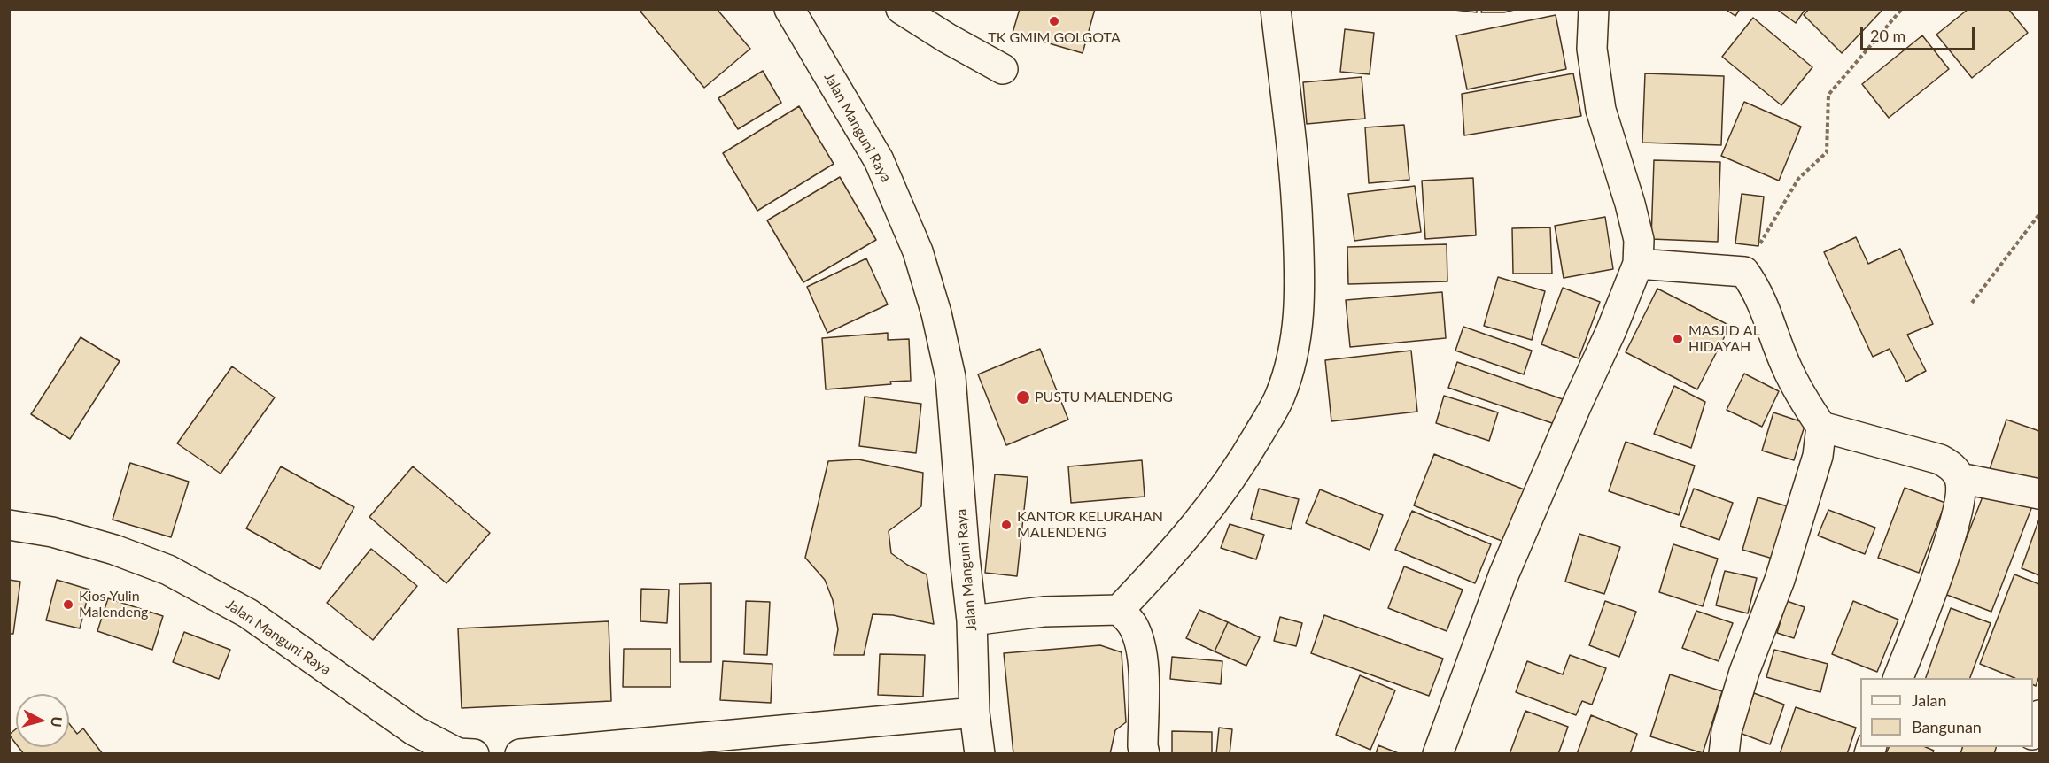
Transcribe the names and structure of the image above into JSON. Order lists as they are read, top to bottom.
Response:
{
  "streets": {
    "street": ["Jalan Manguni Raya"]
  },
  "places": [
    "TK GMIM GOLGOTA",
    "MASJID AL HIDAYAH",
    "PUSTU MALENDENG",
    "KANTOR KELURAHAN MALENDENG",
    "Kios Yulin Malendeng"
  ],
  "legend": ["Jalan", "Bangunan"],
  "scale_bar": "20 m",
  "north": "right"
}
